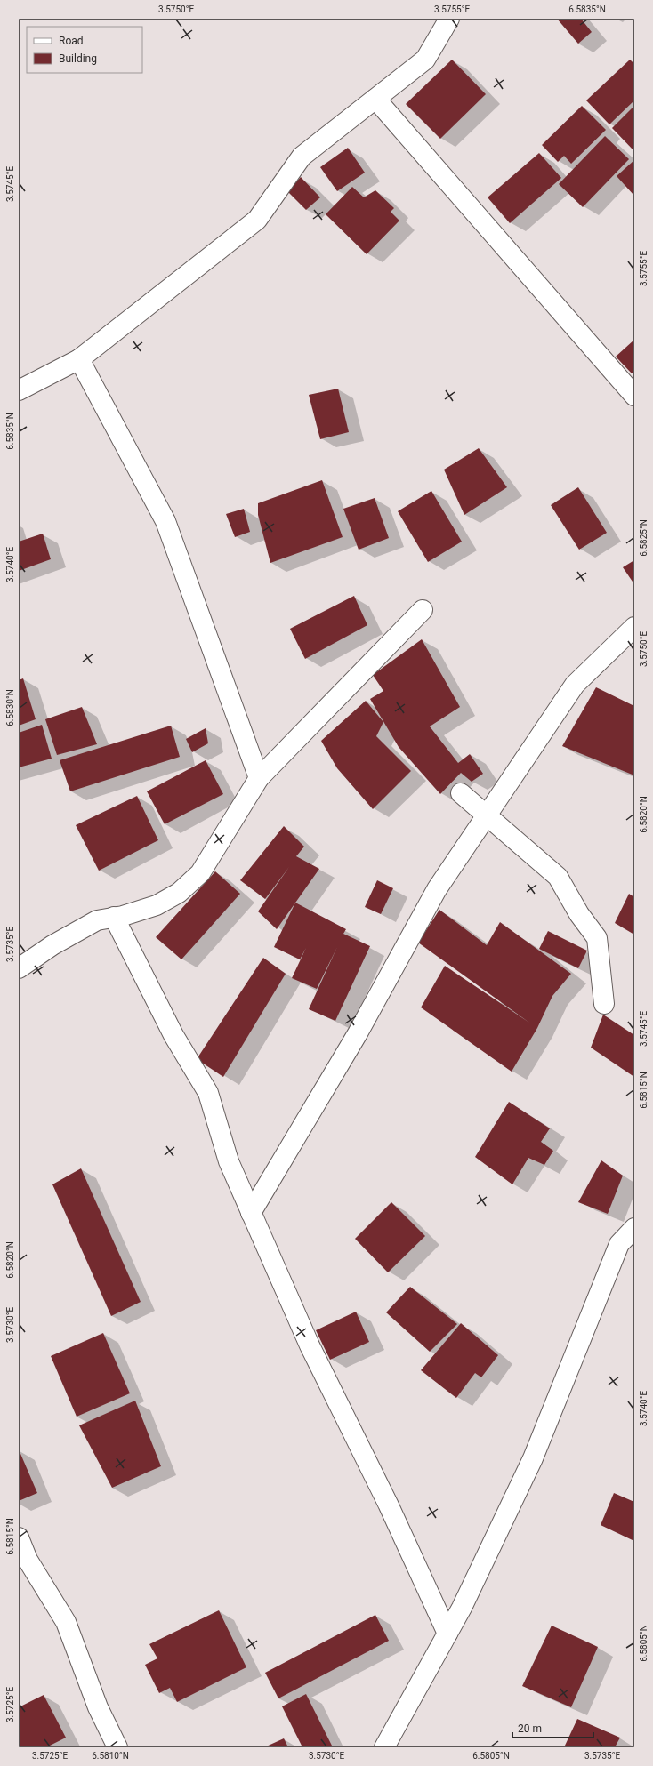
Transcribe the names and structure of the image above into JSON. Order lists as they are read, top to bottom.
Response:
{
  "legend": ["Road", "Building"],
  "scale_bar": "20 m",
  "coordinates": [
    "3.5750°E",
    "3.5755°E",
    "6.5835°N",
    "3.5745°E",
    "6.5825°N",
    "3.5740°E",
    "6.5830°N",
    "6.5820°N",
    "3.5735°E",
    "6.5815°N",
    "3.5730°E",
    "6.5805°N",
    "3.5725°E",
    "6.5810°N"
  ]
}
